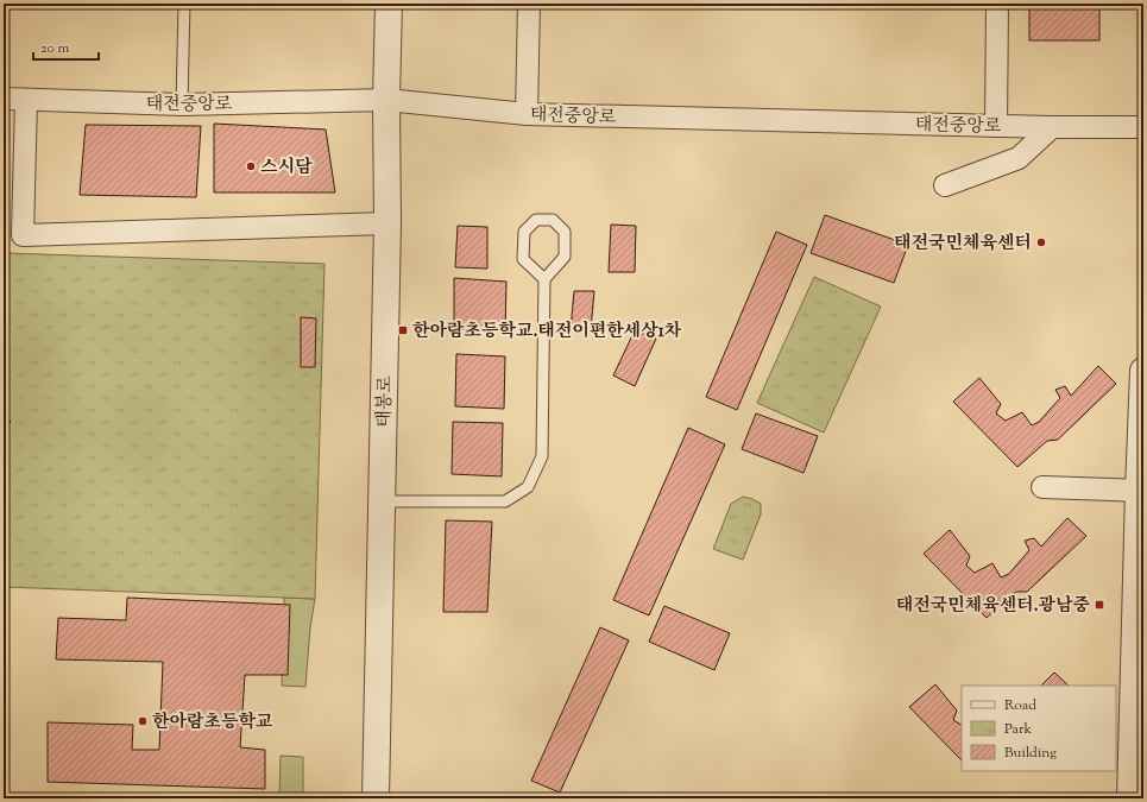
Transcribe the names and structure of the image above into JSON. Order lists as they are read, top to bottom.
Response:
{
  "streets": {
    "street": ["태전중앙로", "태봉로"]
  },
  "crossings": [
    ["태전중앙로", "태봉로"]
  ],
  "places": {
    "other": ["스시담", "태전국민체육센터", "한아람초등학교"],
    "transit": ["한아람초등학교.태전이편한세상1차", "태전국민체육센터.광남중"]
  },
  "legend": ["Road", "Park", "Building"],
  "scale_bar": "20 m"
}
